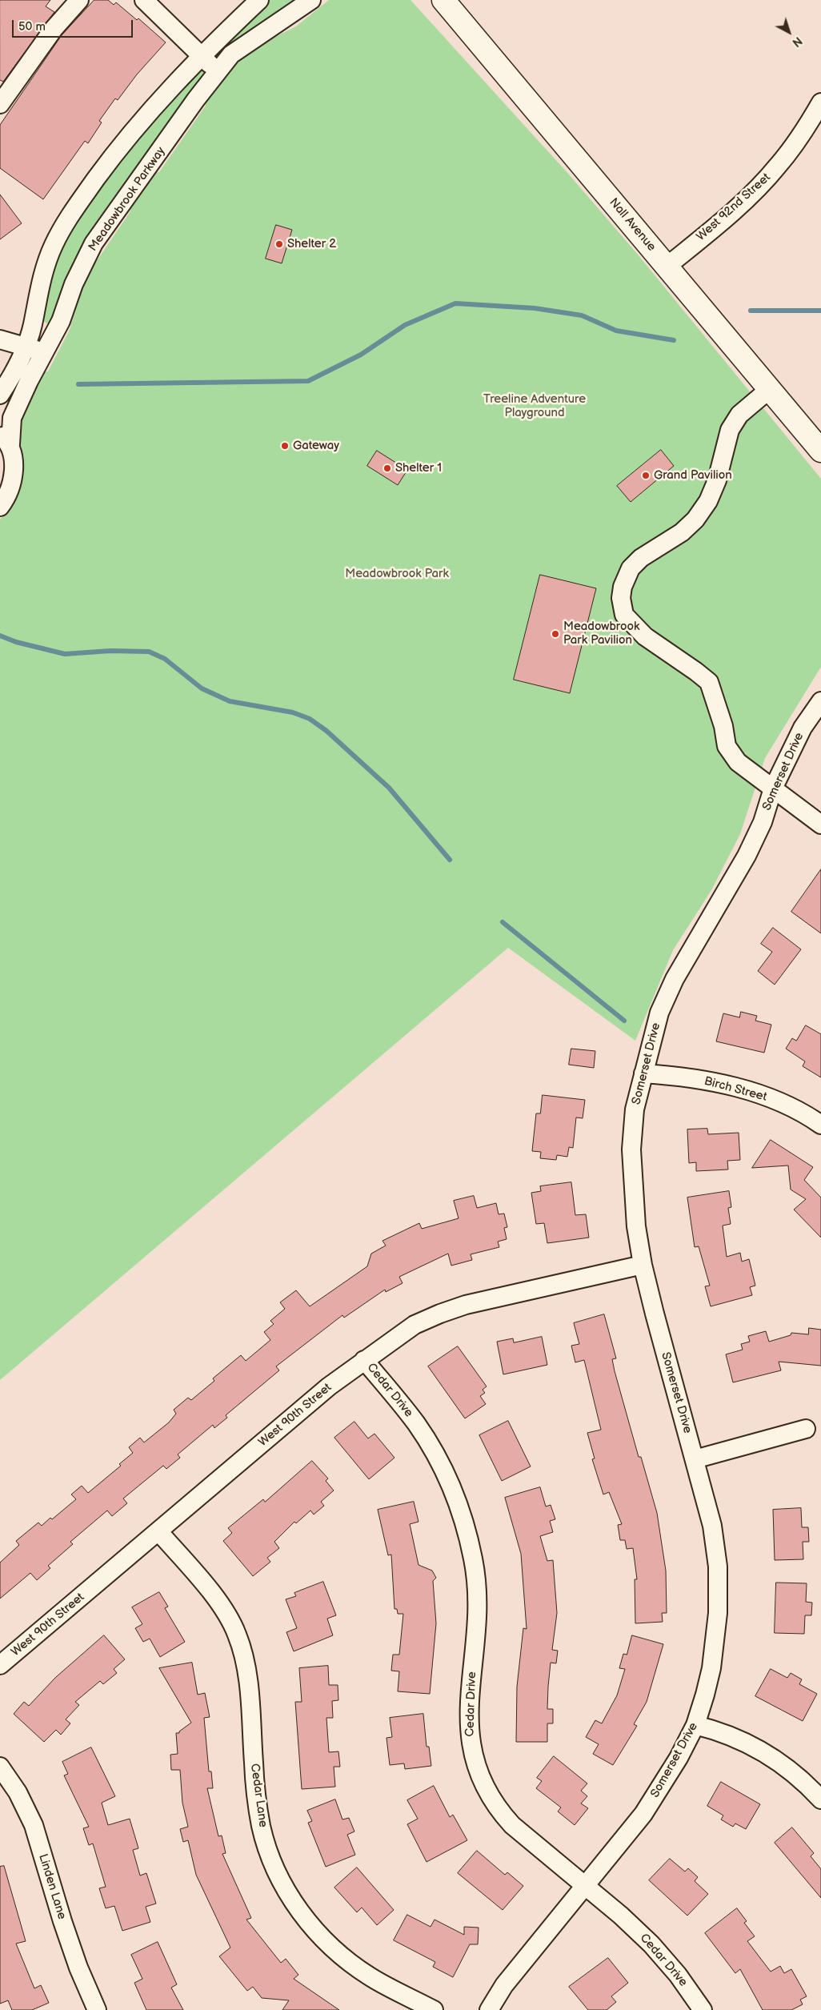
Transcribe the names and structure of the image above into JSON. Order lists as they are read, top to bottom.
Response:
{
  "streets": {
    "main road": ["Nall Avenue"],
    "street": [
      "Meadowbrook Parkway",
      "West 92nd Street",
      "Somerset Drive",
      "Birch Street",
      "Cedar Drive",
      "West 90th Street",
      "Cedar Lane",
      "Linden Lane"
    ]
  },
  "crossings": [
    ["West 92nd Street", "Nall Avenue"],
    ["Somerset Drive", "Birch Street"],
    ["Somerset Drive", "Cedar Drive"],
    ["Somerset Drive", "West 90th Street"],
    ["Cedar Drive", "West 90th Street"],
    ["West 90th Street", "Cedar Lane"]
  ],
  "parks": ["Treeline Adventure Playground", "Meadowbrook Park"],
  "places": [
    "Shelter 2",
    "Gateway",
    "Shelter 1",
    "Grand Pavilion",
    "Meadowbrook Park Pavilion"
  ],
  "scale_bar": "50 m",
  "north": "bottom right"
}
